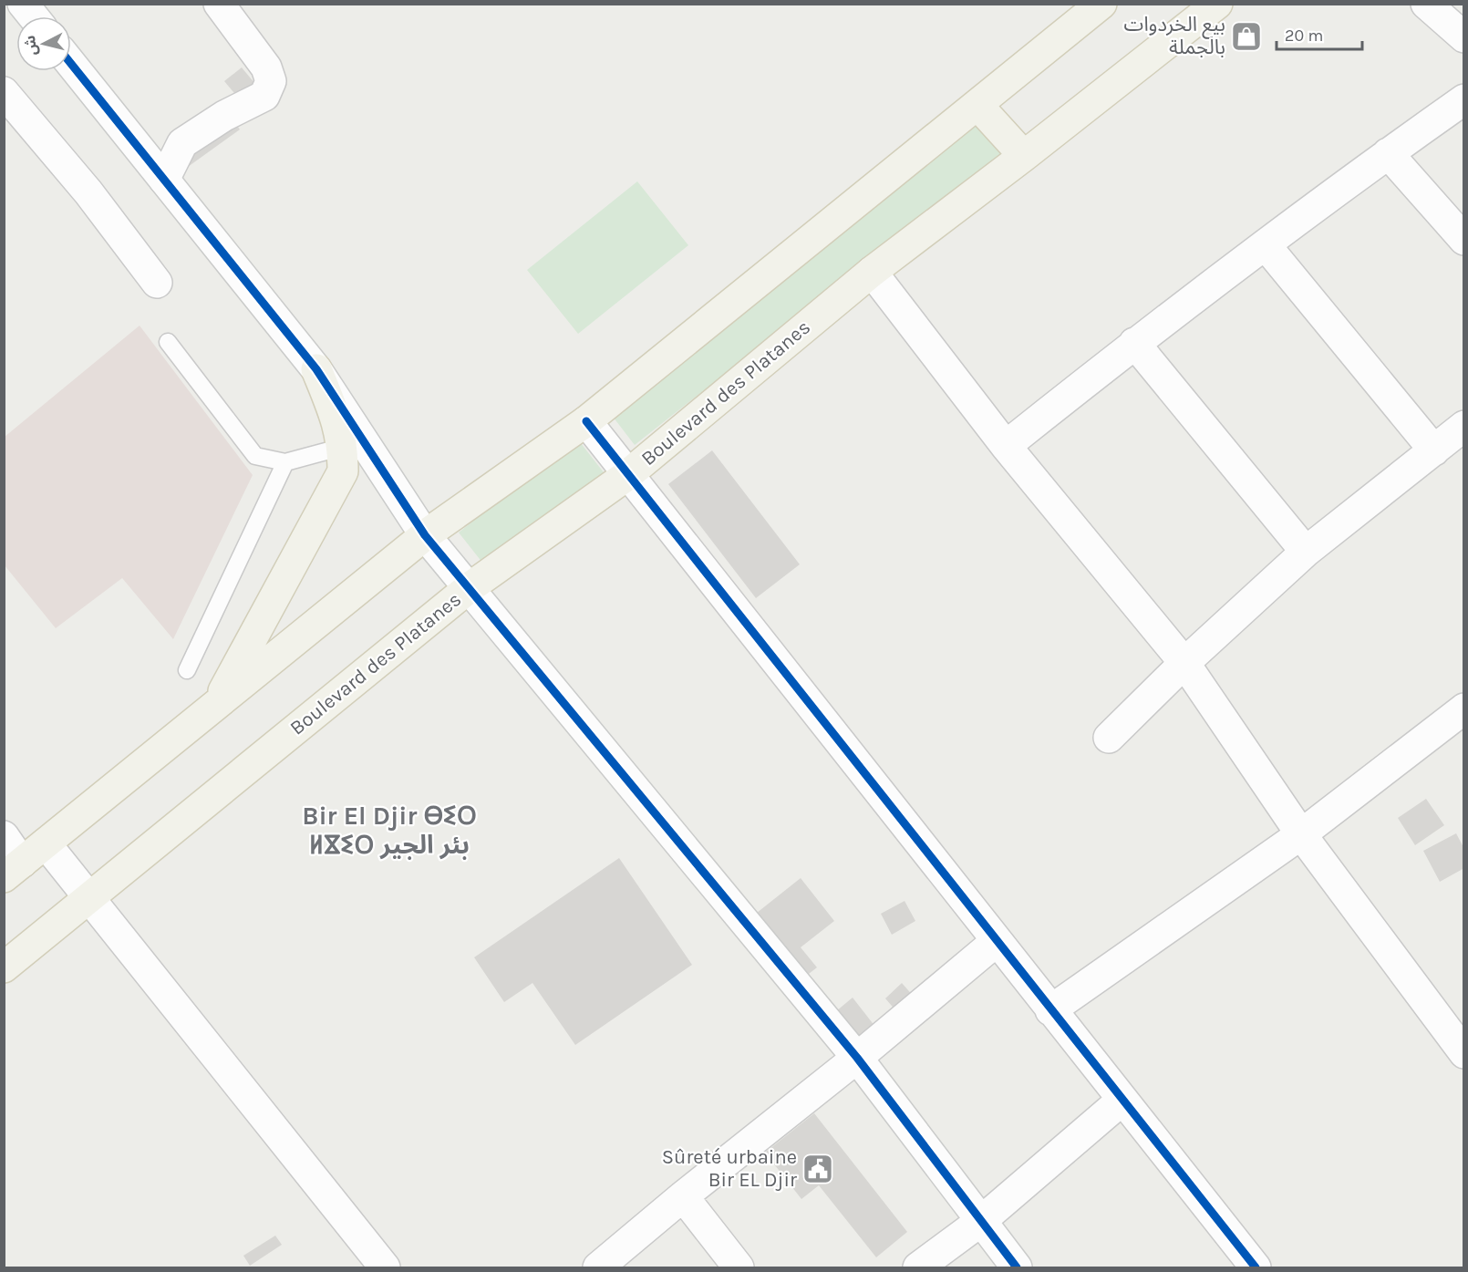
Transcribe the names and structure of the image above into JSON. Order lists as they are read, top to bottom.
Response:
{
  "streets": {
    "main road": ["Boulevard des Platanes"]
  },
  "districts": ["Bir El Djir ⴱⵉⵔ ⵍⴵⵉⵔ بئر الجير"],
  "places": {
    "shop": ["بيع الخردوات بالجملة"],
    "public building": ["Sûreté urbaine Bir EL Djir"]
  },
  "scale_bar": "20 m",
  "north": "left"
}
